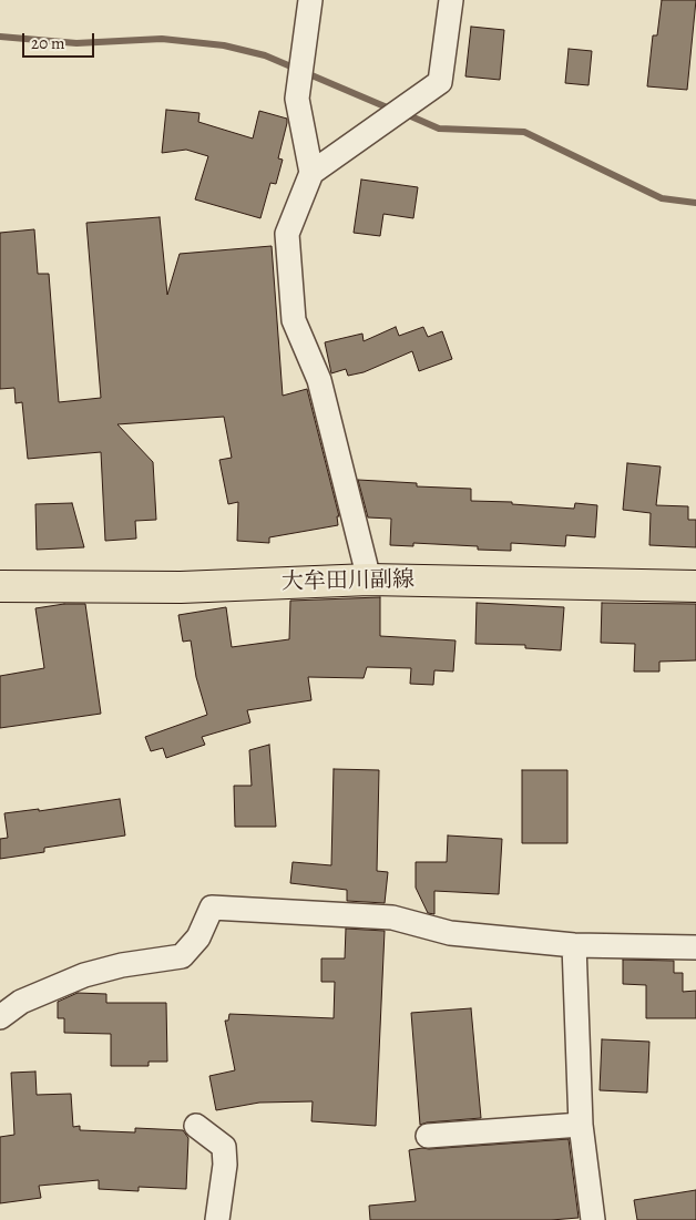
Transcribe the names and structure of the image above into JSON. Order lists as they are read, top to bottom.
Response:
{
  "streets": {
    "main road": ["大牟田川副線"]
  },
  "scale_bar": "20 m"
}
